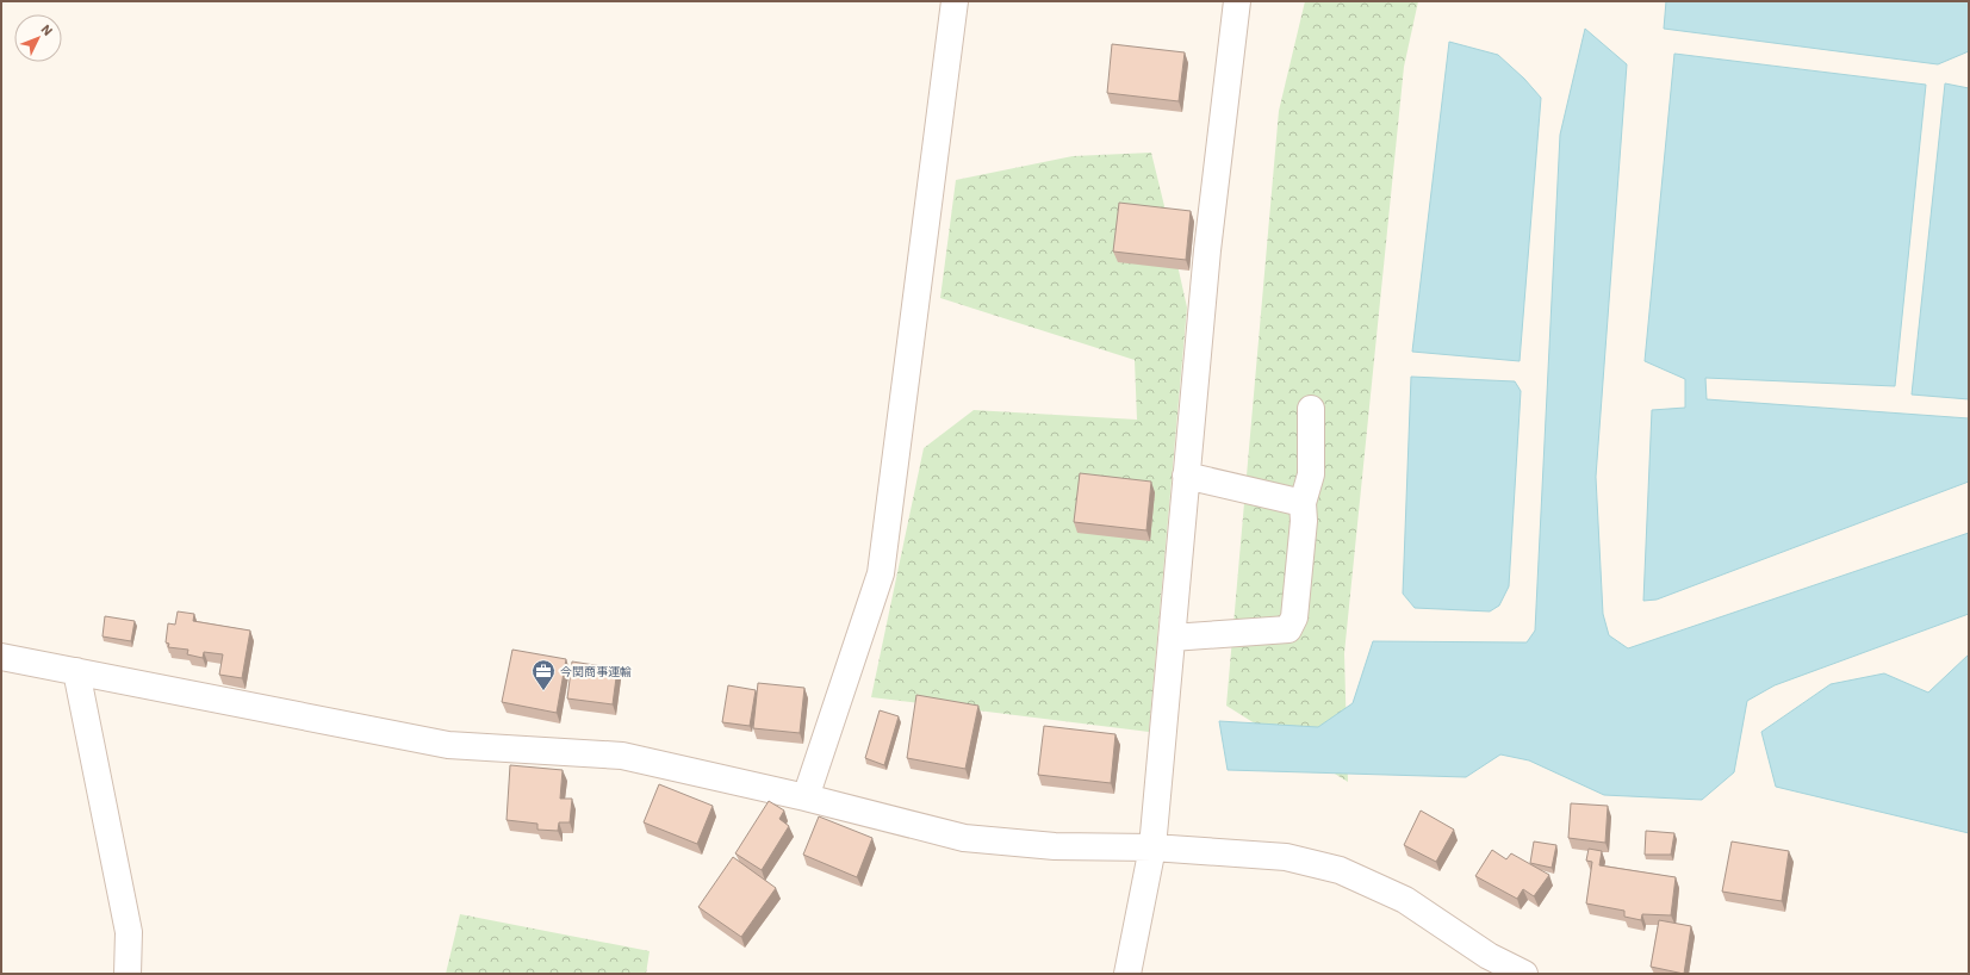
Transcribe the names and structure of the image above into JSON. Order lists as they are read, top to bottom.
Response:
{
  "places": {
    "office": ["今関商事運輸"]
  },
  "north": "top right"
}
